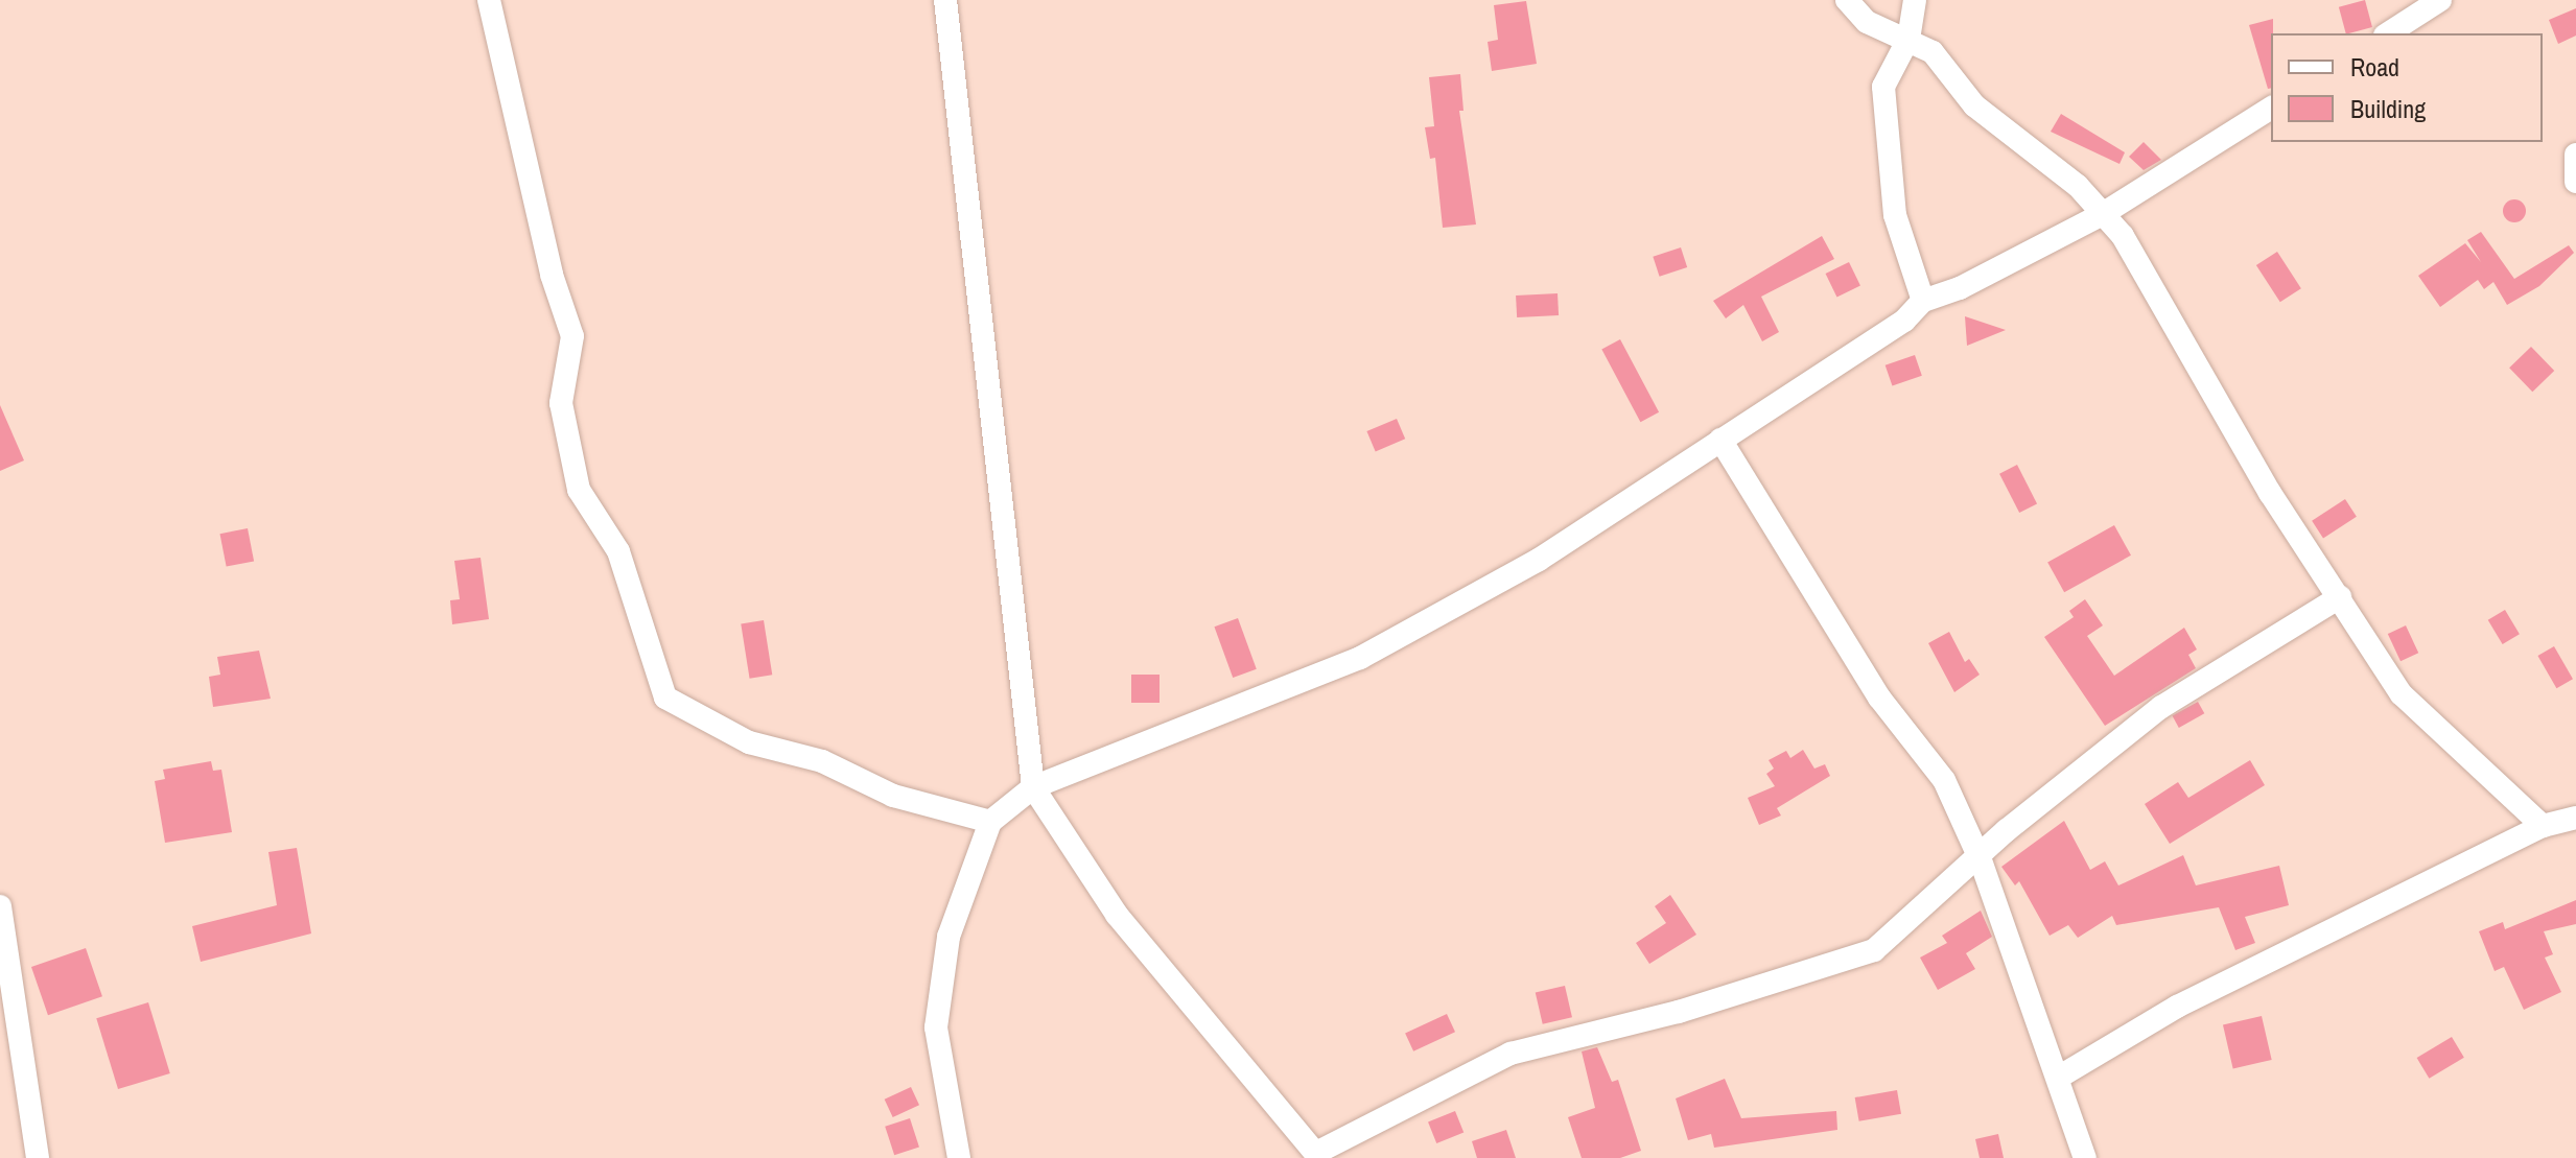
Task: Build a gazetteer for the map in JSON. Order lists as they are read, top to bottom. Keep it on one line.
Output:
{"legend":["Road","Building"]}
